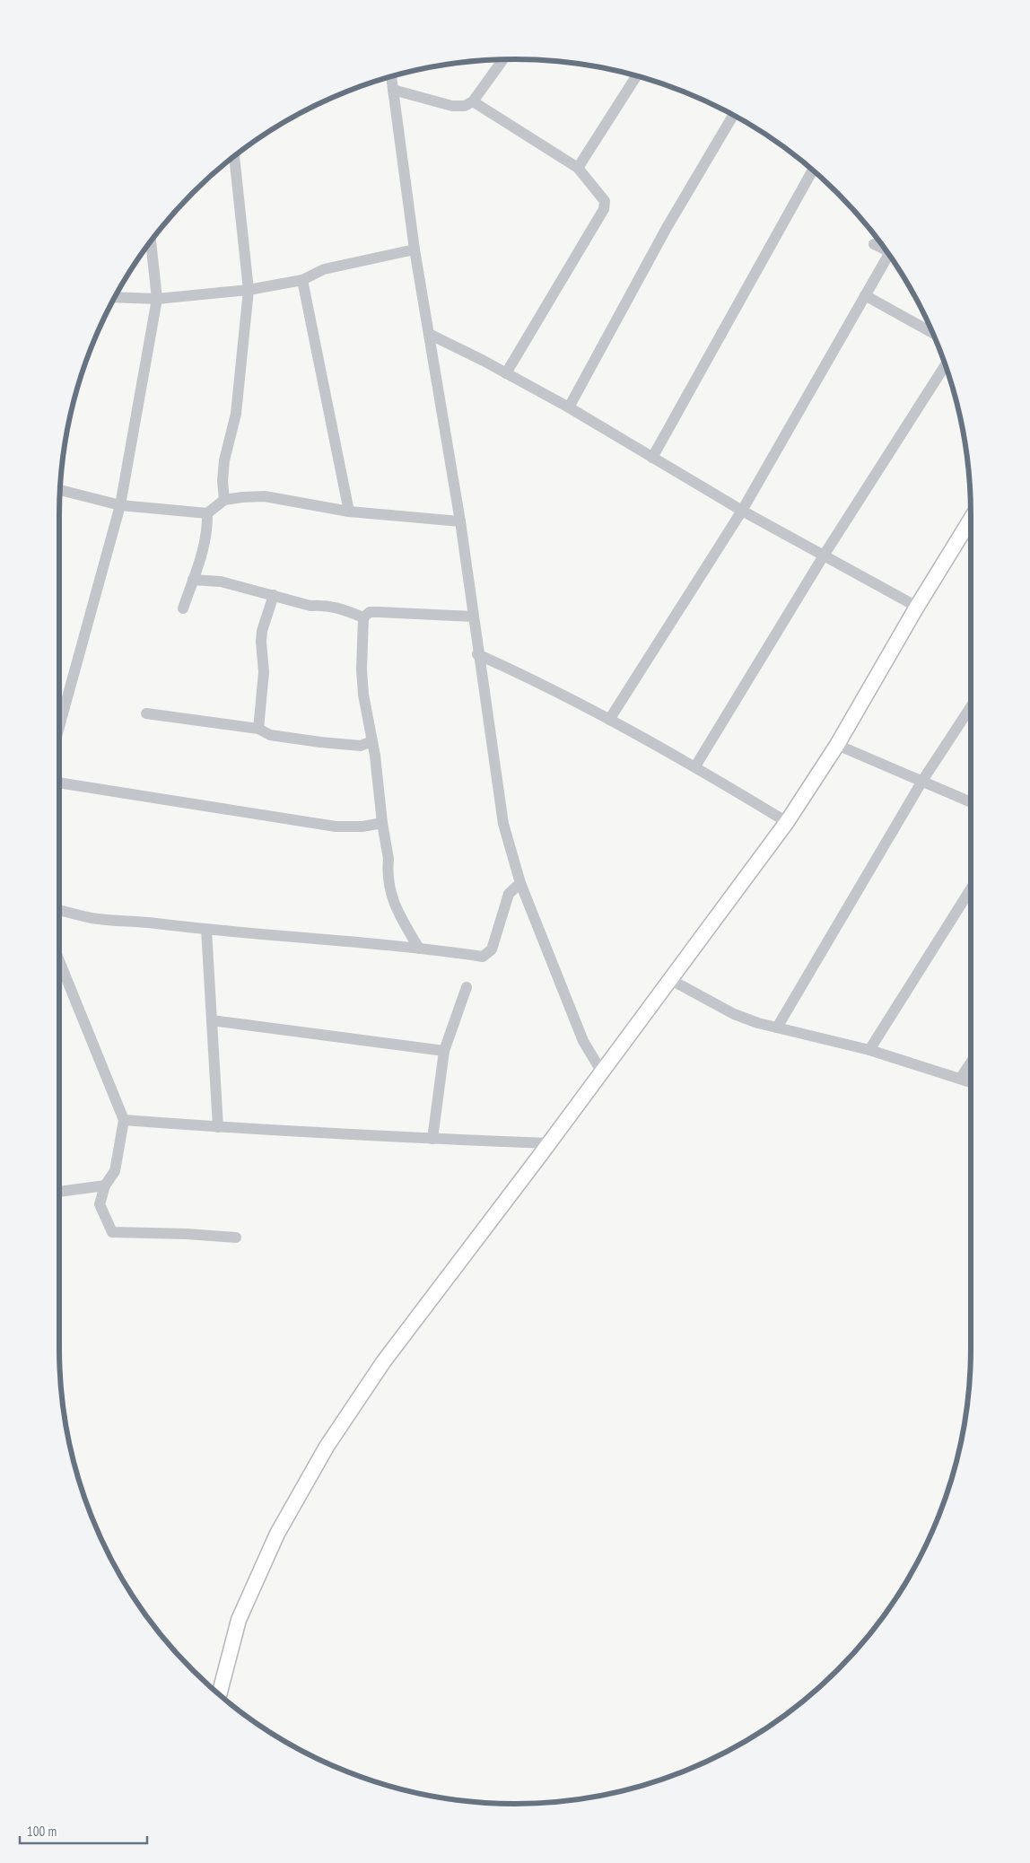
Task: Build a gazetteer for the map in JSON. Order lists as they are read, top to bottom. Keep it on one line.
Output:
{"scale_bar":"100 m"}
